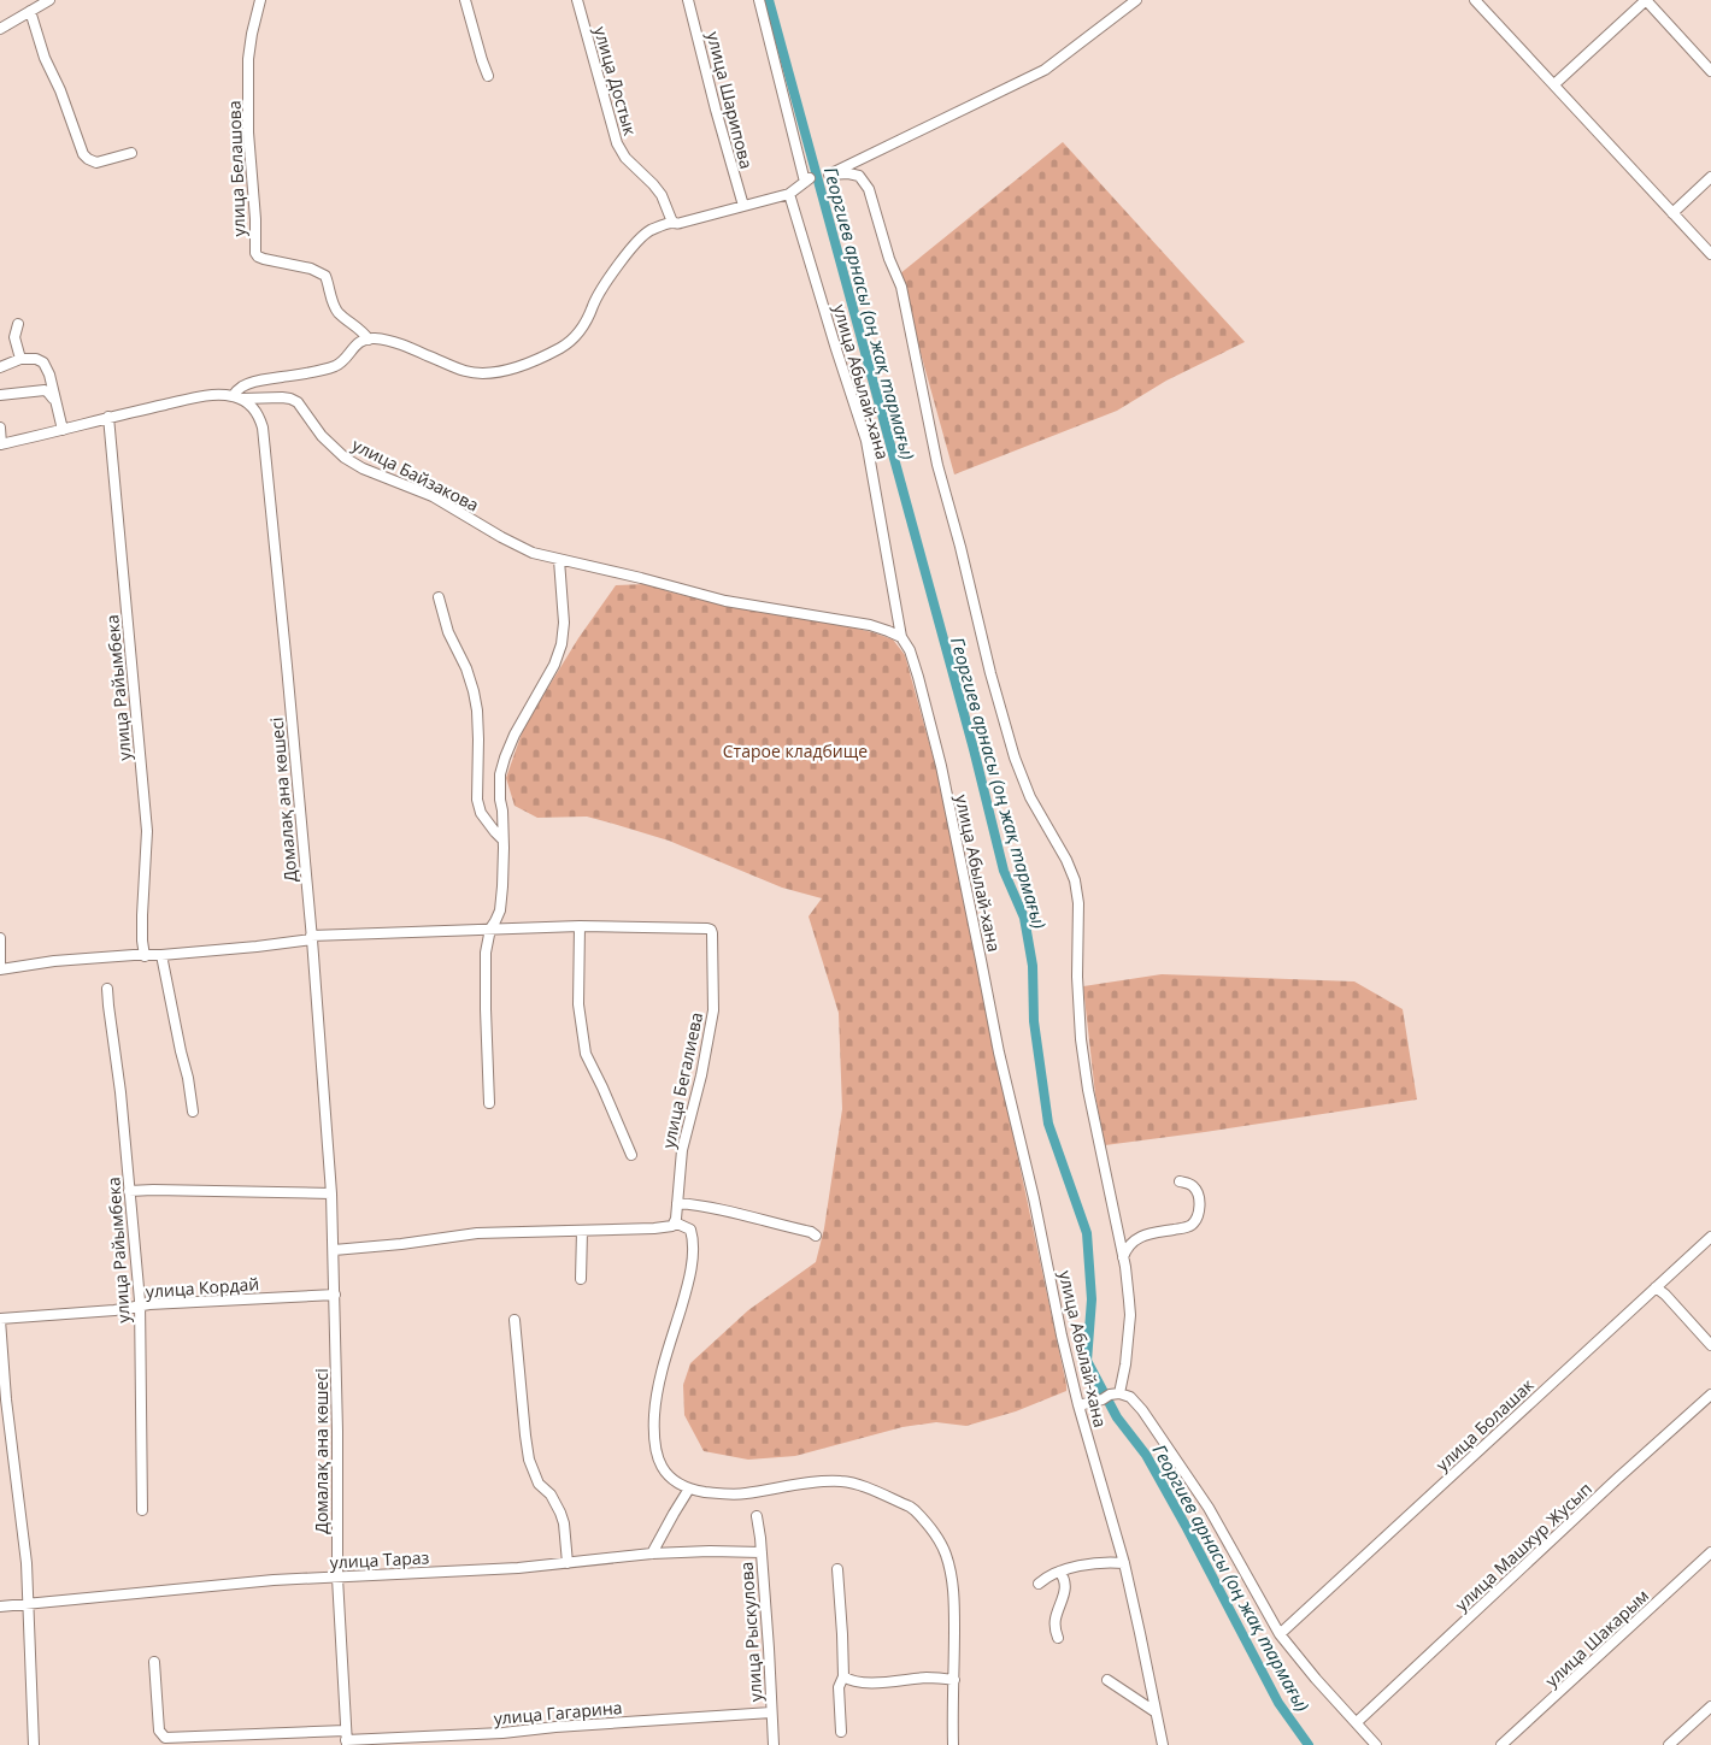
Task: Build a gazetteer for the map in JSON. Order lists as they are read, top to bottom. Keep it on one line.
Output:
{"streets":{"street":["улица Достык","улица Шарипова","улица Белашова","улица Абылай-хана","улица Байзакова","улица Райымбека","Домалақ ана көшесі","улица Бегалиева","улица Кордай","улица Болашак","улица Машхур Жусып","улица Тараз","улица Рыскулова","улица Шакарым","улица Гагарина"]},"crossings":[["улица Абылай-хана","улица Байзакова"],["улица Байзакова","улица Райымбека"],["улица Байзакова","Домалақ ана көшесі"],["улица Райымбека","улица Бегалиева"],["улица Райымбека","улица Кордай"],["Домалақ ана көшесі","улица Бегалиева"],["Домалақ ана көшесі","улица Кордай"],["Домалақ ана көшесі","улица Тараз"],["Домалақ ана көшесі","улица Гагарина"],["улица Тараз","улица Рыскулова"],["улица Рыскулова","улица Гагарина"]],"water":["Георгиев арнасы (оң жақ тармағы)"],"parks":["Старое кладбище"]}
